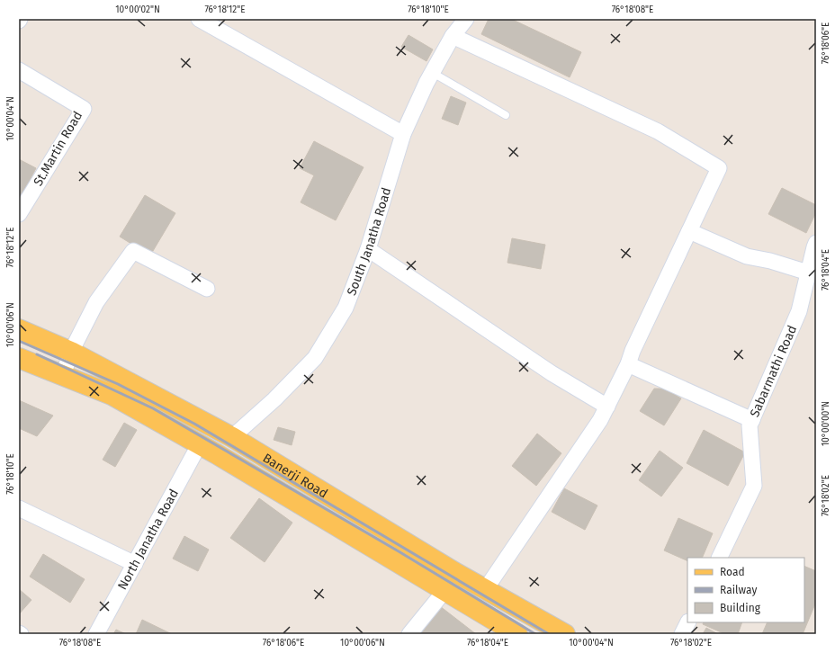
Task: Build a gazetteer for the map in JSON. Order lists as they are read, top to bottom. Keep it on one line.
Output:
{"streets":{"main road":["Banerji Road"],"street":["St.Martin Road","South Janatha Road","Sabarmathi Road","North Janatha Road"]},"crossings":[["South Janatha Road","Banerji Road"],["Banerji Road","North Janatha Road"]],"legend":["Road","Railway","Building"],"coordinates":["10°00'02\"N","76°18'12\"E","76°18'10\"E","76°18'08\"E","76°18'06\"E","10°00'04\"N","76°18'04\"E","10°00'06\"N","10°00'00\"N","76°18'02\"E"]}
